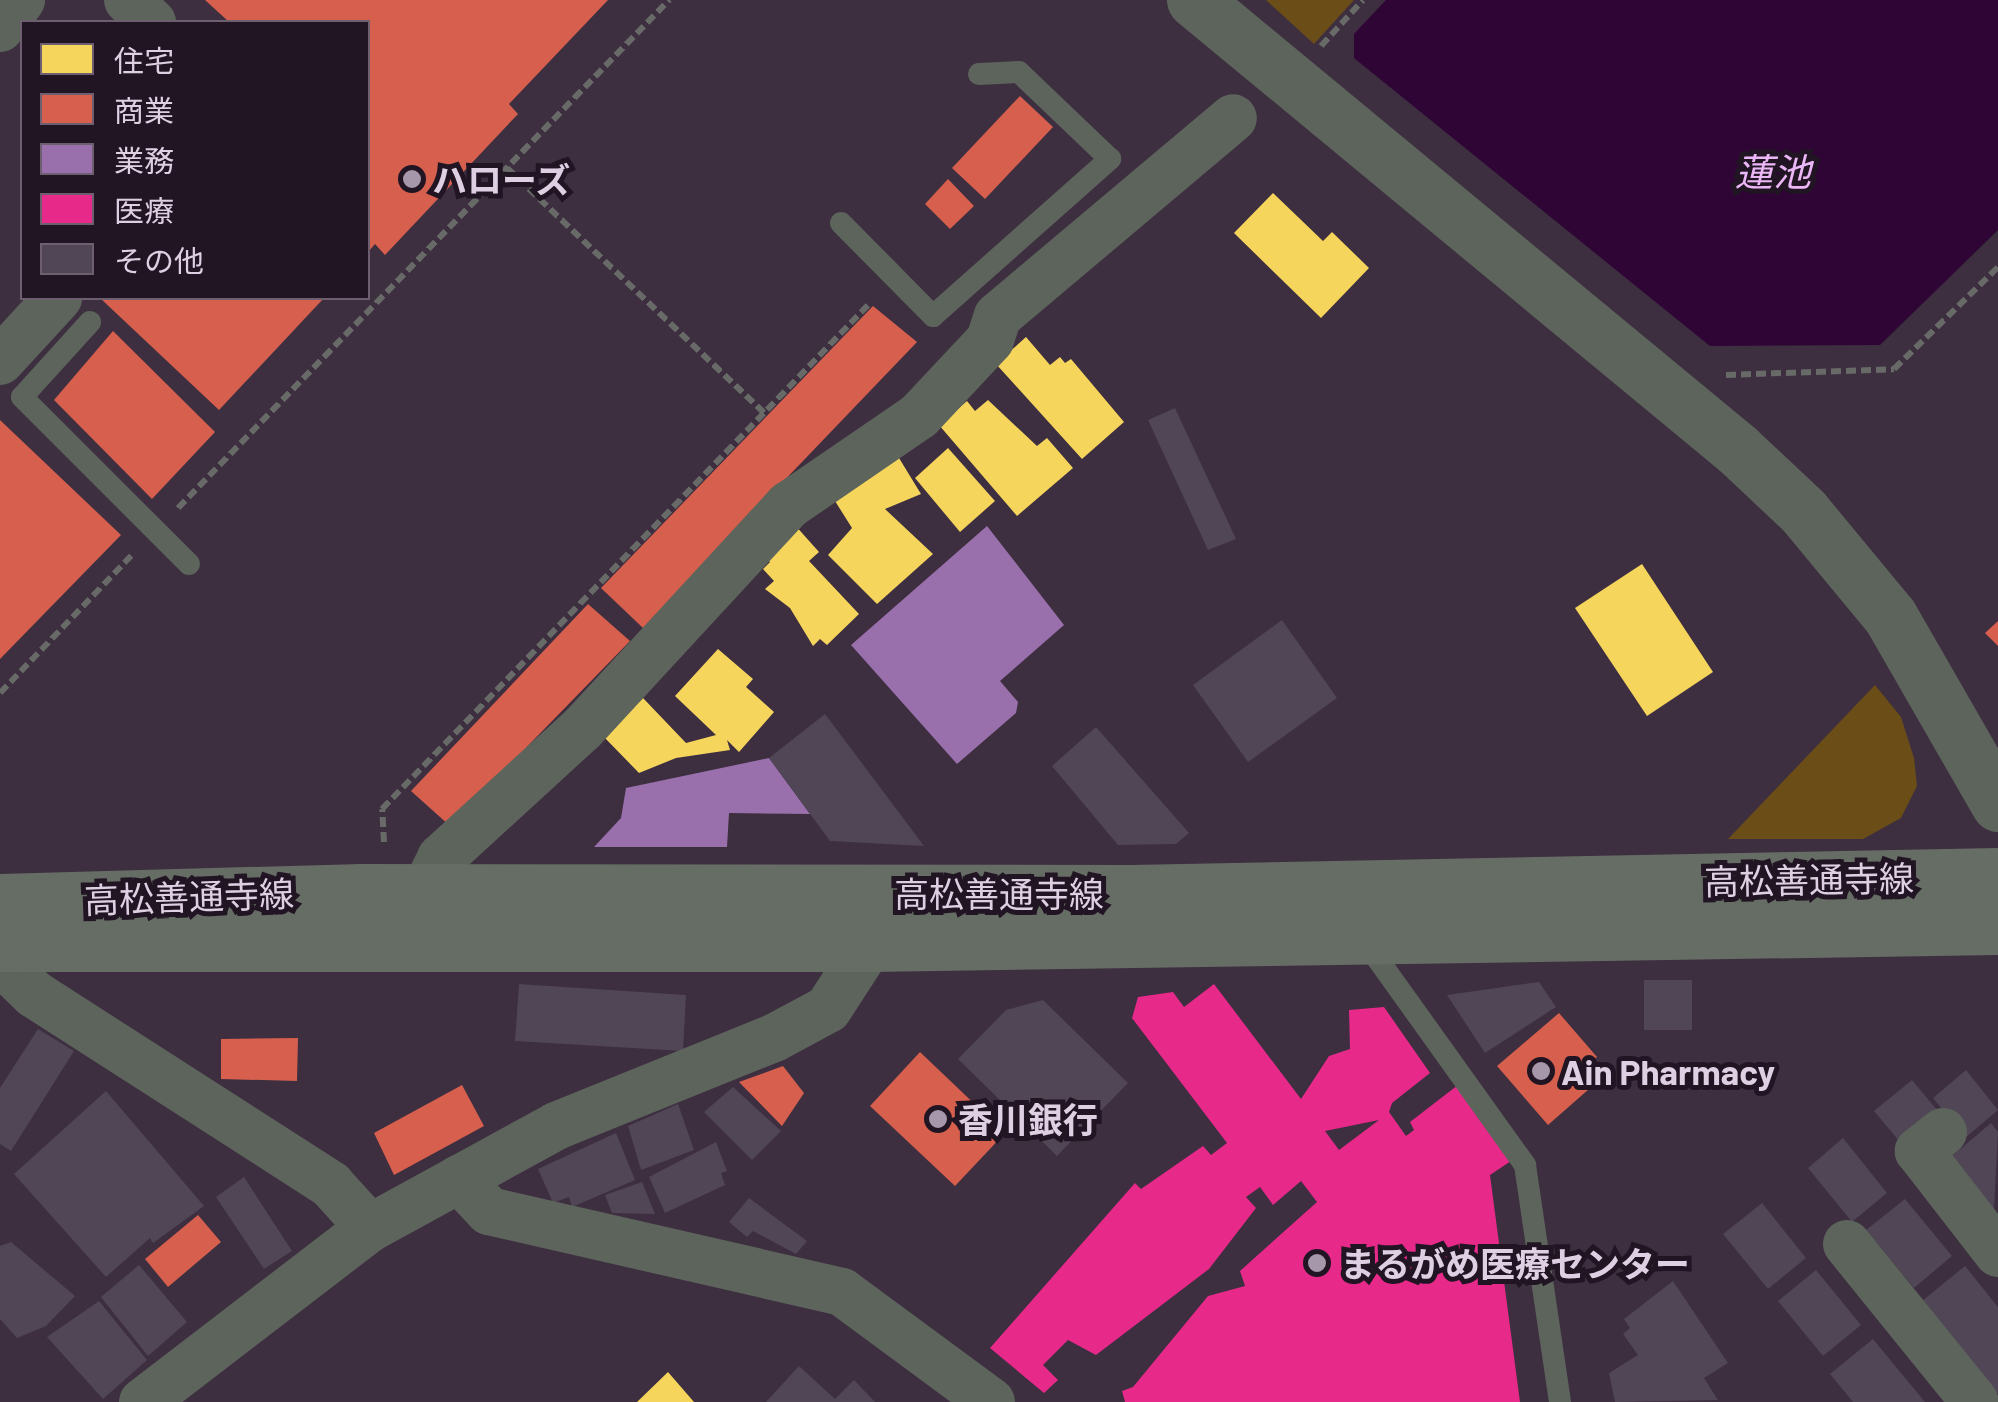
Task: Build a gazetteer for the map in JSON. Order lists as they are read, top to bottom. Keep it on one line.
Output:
{"streets":{"main road":["高松善通寺線"]},"water":["蓮池"],"places":["ハローズ","Ain Pharmacy","香川銀行","まるがめ医療センター"],"legend":["住宅","商業","業務","医療","その他"]}
